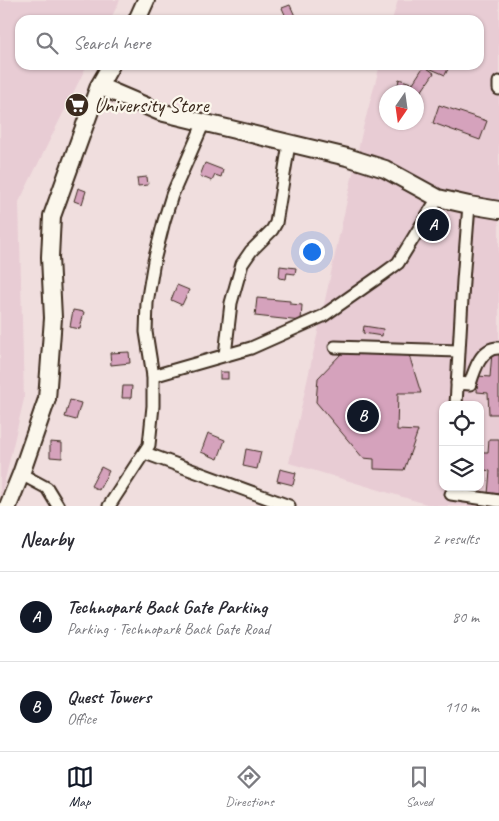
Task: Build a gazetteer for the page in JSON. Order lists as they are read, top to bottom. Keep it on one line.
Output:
{"places":{"supermarket":["University Store"]},"north":"bottom","page":{"search":"Search here","pins":["A","B"],"heading":["Nearby","2 results"],"list":[{"mark":"A","name":"Technopark Back Gate Parking","note":"Parking · Technopark Back Gate Road","value":"80 m"},{"mark":"B","name":"Quest Towers","note":"Office","value":"110 m"}],"nav":["Map","Directions","Saved"]}}
